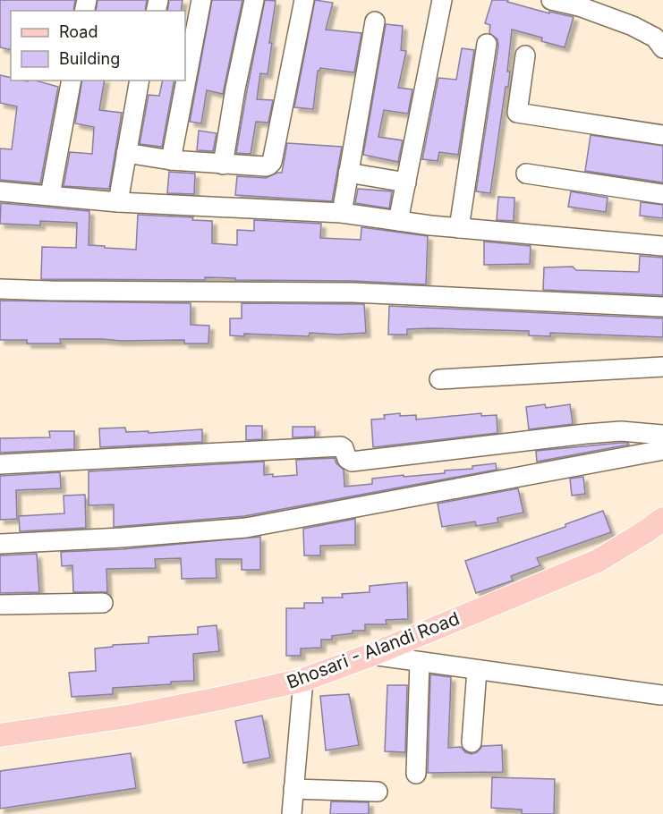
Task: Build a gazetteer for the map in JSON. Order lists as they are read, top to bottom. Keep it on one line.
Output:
{"streets":{"main road":["Bhosari - Alandi Road"]},"legend":["Road","Building"]}
